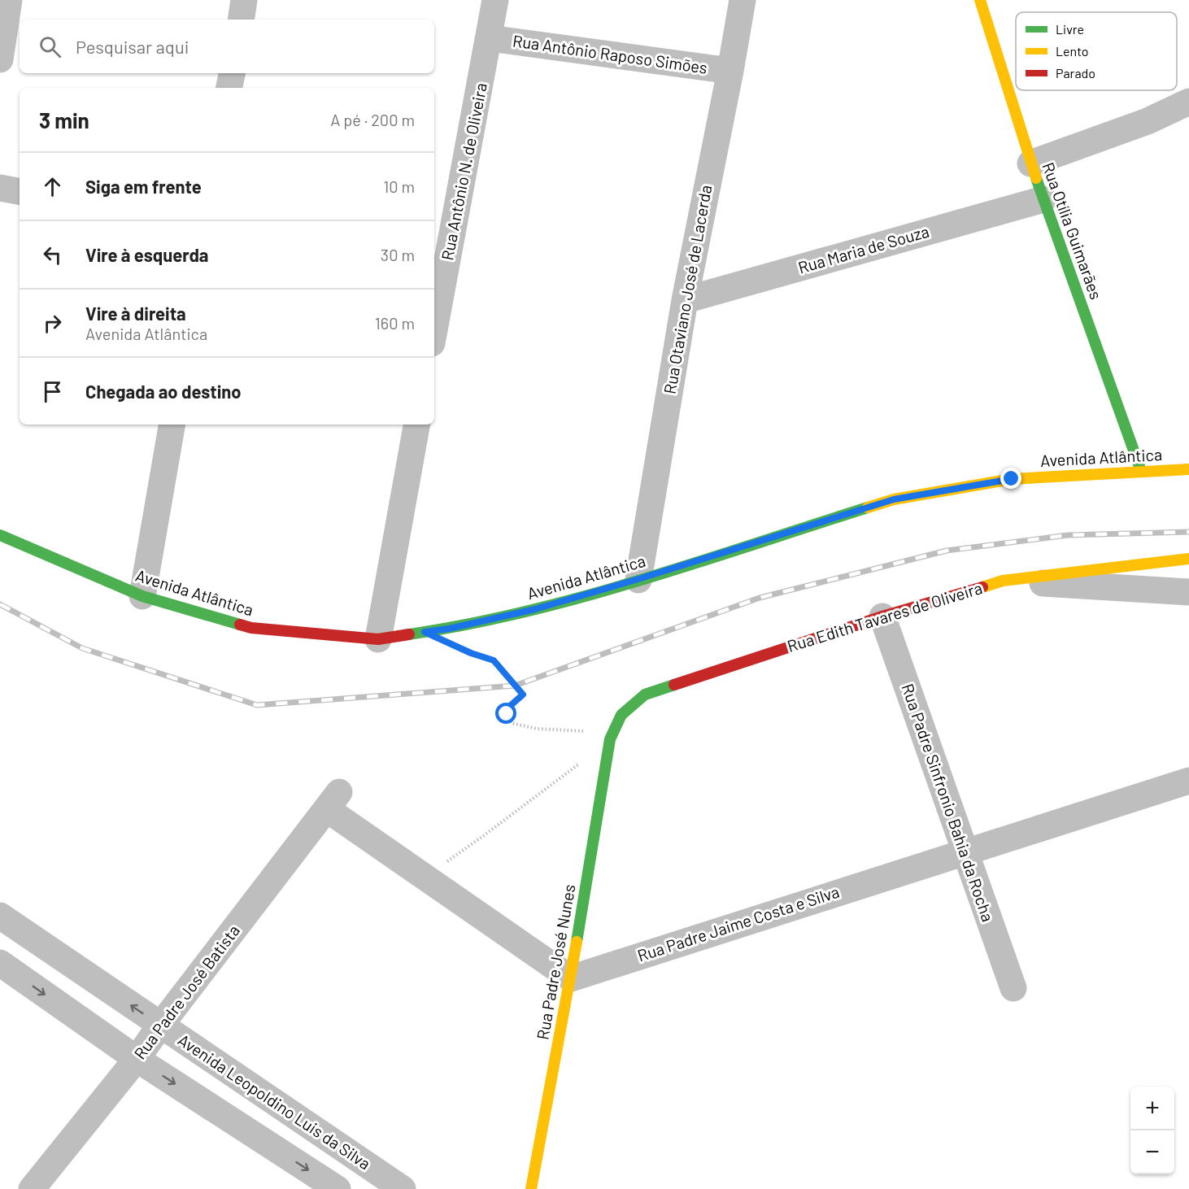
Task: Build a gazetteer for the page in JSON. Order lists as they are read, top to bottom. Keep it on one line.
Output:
{"streets":{"street":["Rua Antônio Raposo Simões","Rua Antônio N. de Oliveira","Rua Otília Guimarães","Rua Maria de Souza","Rua Otaviano José de Lacerda","Avenida Atlântica","Rua Edith Tavares de Oliveira","Rua Padre Sinfronio Bahia da Rocha","Rua Padre Jaime Costa e Silva","Rua Padre José Nunes","Rua Padre José Batista","Avenida Leopoldino Luis da Silva"]},"crossings":[["Rua Antônio Raposo Simões","Rua Antônio N. de Oliveira"],["Rua Antônio Raposo Simões","Rua Otaviano José de Lacerda"],["Rua Otília Guimarães","Rua Maria de Souza"],["Rua Otília Guimarães","Avenida Atlântica"],["Rua Maria de Souza","Rua Otaviano José de Lacerda"],["Rua Otaviano José de Lacerda","Avenida Atlântica"],["Rua Edith Tavares de Oliveira","Rua Padre Sinfronio Bahia da Rocha"],["Rua Edith Tavares de Oliveira","Rua Padre José Nunes"],["Rua Padre Sinfronio Bahia da Rocha","Rua Padre Jaime Costa e Silva"],["Rua Padre Jaime Costa e Silva","Rua Padre José Nunes"],["Rua Padre José Batista","Avenida Leopoldino Luis da Silva"]],"legend":["Livre","Lento","Parado"],"page":{"search":"Pesquisar aqui","heading":["3 min","A pé · 200 m"],"list":[["Siga em frente","10 m"],["Vire à esquerda","30 m"],["Vire à direita","Avenida Atlântica","160 m"],"Chegada ao destino"],"map_buttons":["+","−"]}}
